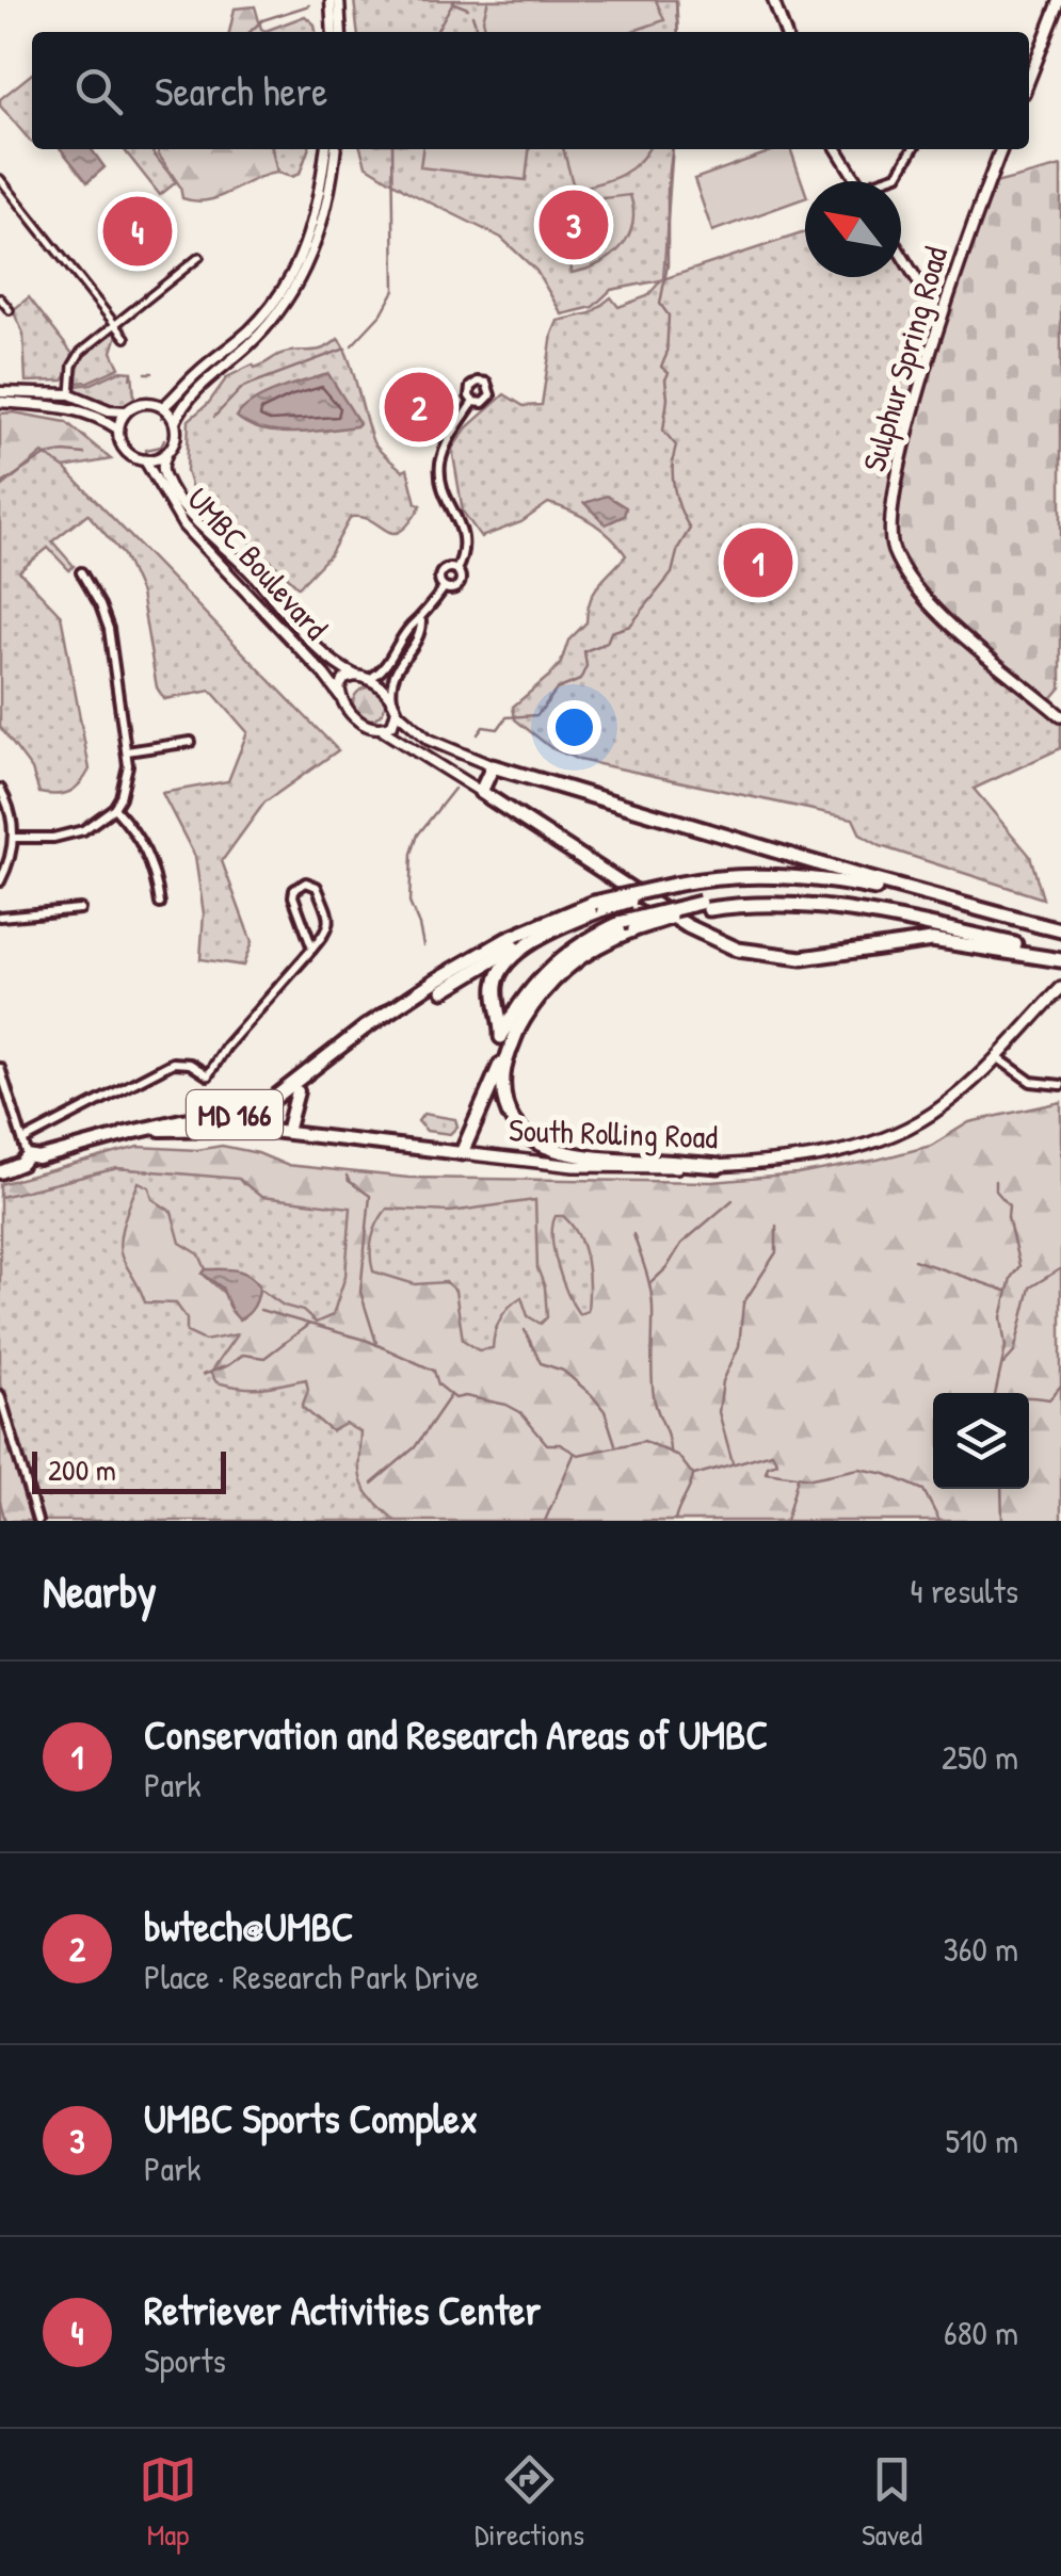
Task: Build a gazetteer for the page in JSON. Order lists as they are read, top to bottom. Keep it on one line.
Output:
{"streets":{"highway":["MD 166"],"main road":["Sulphur Spring Road","South Rolling Road"],"street":["UMBC Boulevard"]},"crossings":[["MD 166","South Rolling Road"]],"scale_bar":"200 m","north":"top left","page":{"search":"Search here","pins":["3","4","2","1"],"scale":"200 m","heading":["Nearby","4 results"],"list":[{"mark":"1","name":"Conservation and Research Areas of UMBC","note":"Park","value":"250 m"},{"mark":"2","name":"bwtech@UMBC","note":"Place · Research Park Drive","value":"360 m"},{"mark":"3","name":"UMBC Sports Complex","note":"Park","value":"510 m"},{"mark":"4","name":"Retriever Activities Center","note":"Sports","value":"680 m"}],"nav":["Map","Directions","Saved"]}}
